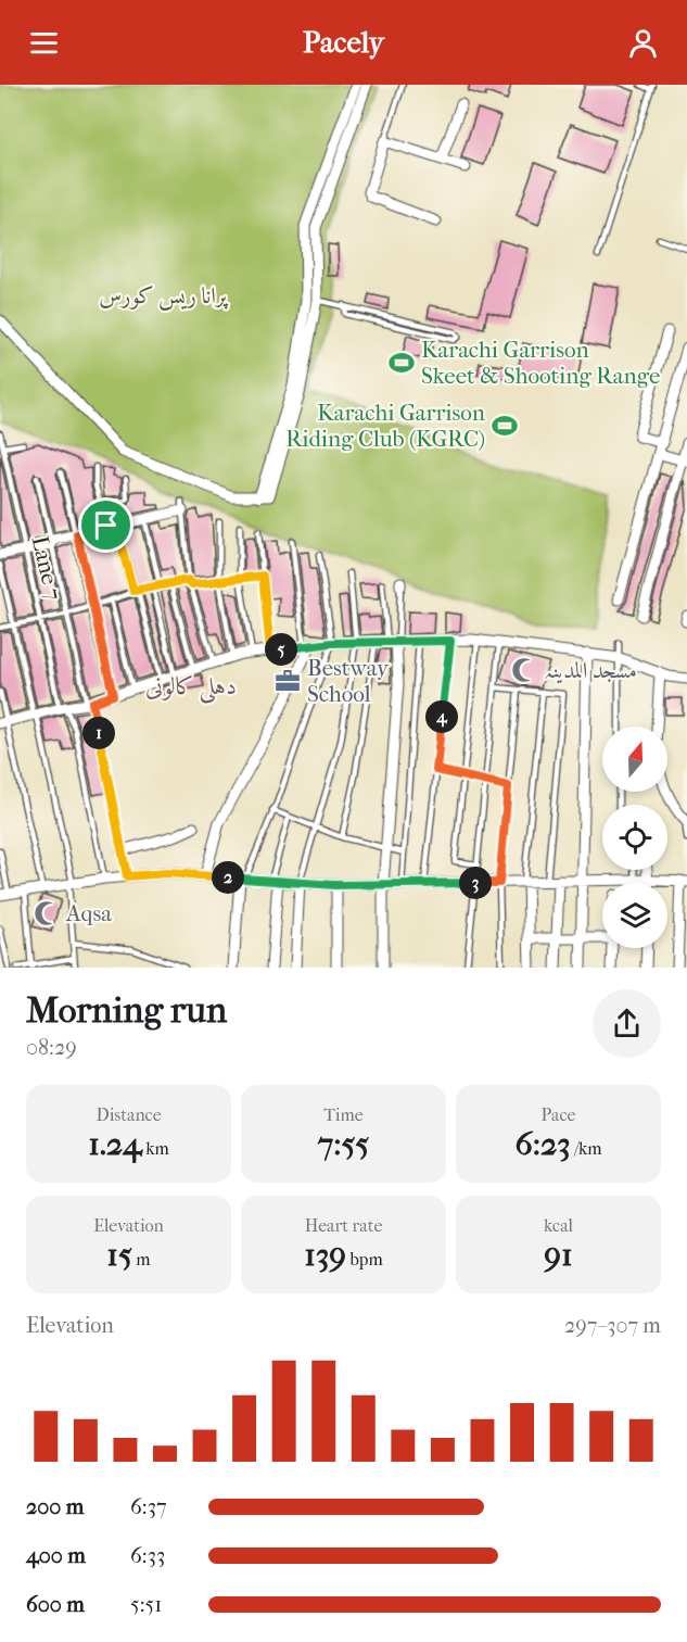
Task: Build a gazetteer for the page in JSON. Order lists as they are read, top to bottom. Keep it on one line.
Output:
{"streets":{"lane":["Lane 7"]},"districts":["دہلی کالونی"],"parks":["پرانا ریس کورس"],"places":{"sports":["Karachi Garrison Skeet & Shooting Range","Karachi Garrison Riding Club (KGRC)"],"mosque":["مسجد المدینہ","Aqsa"],"office":["Bestway School"]},"north":"top","page":{"header":"Pacely","pins":["5","4","1","2","3"],"heading":["Morning run","08:29"],"stats":[["Distance","1.24 km"],["Time","7:55"],["Pace","6:23 /km"],["Elevation","15 m"],["Heart rate","139 bpm"],["kcal","91"]],"chart":["Elevation","297–307 m"],"list":[{"name":"200 m","note":"6:37"},{"name":"400 m","note":"6:33"},{"name":"600 m","note":"5:51"}]}}
